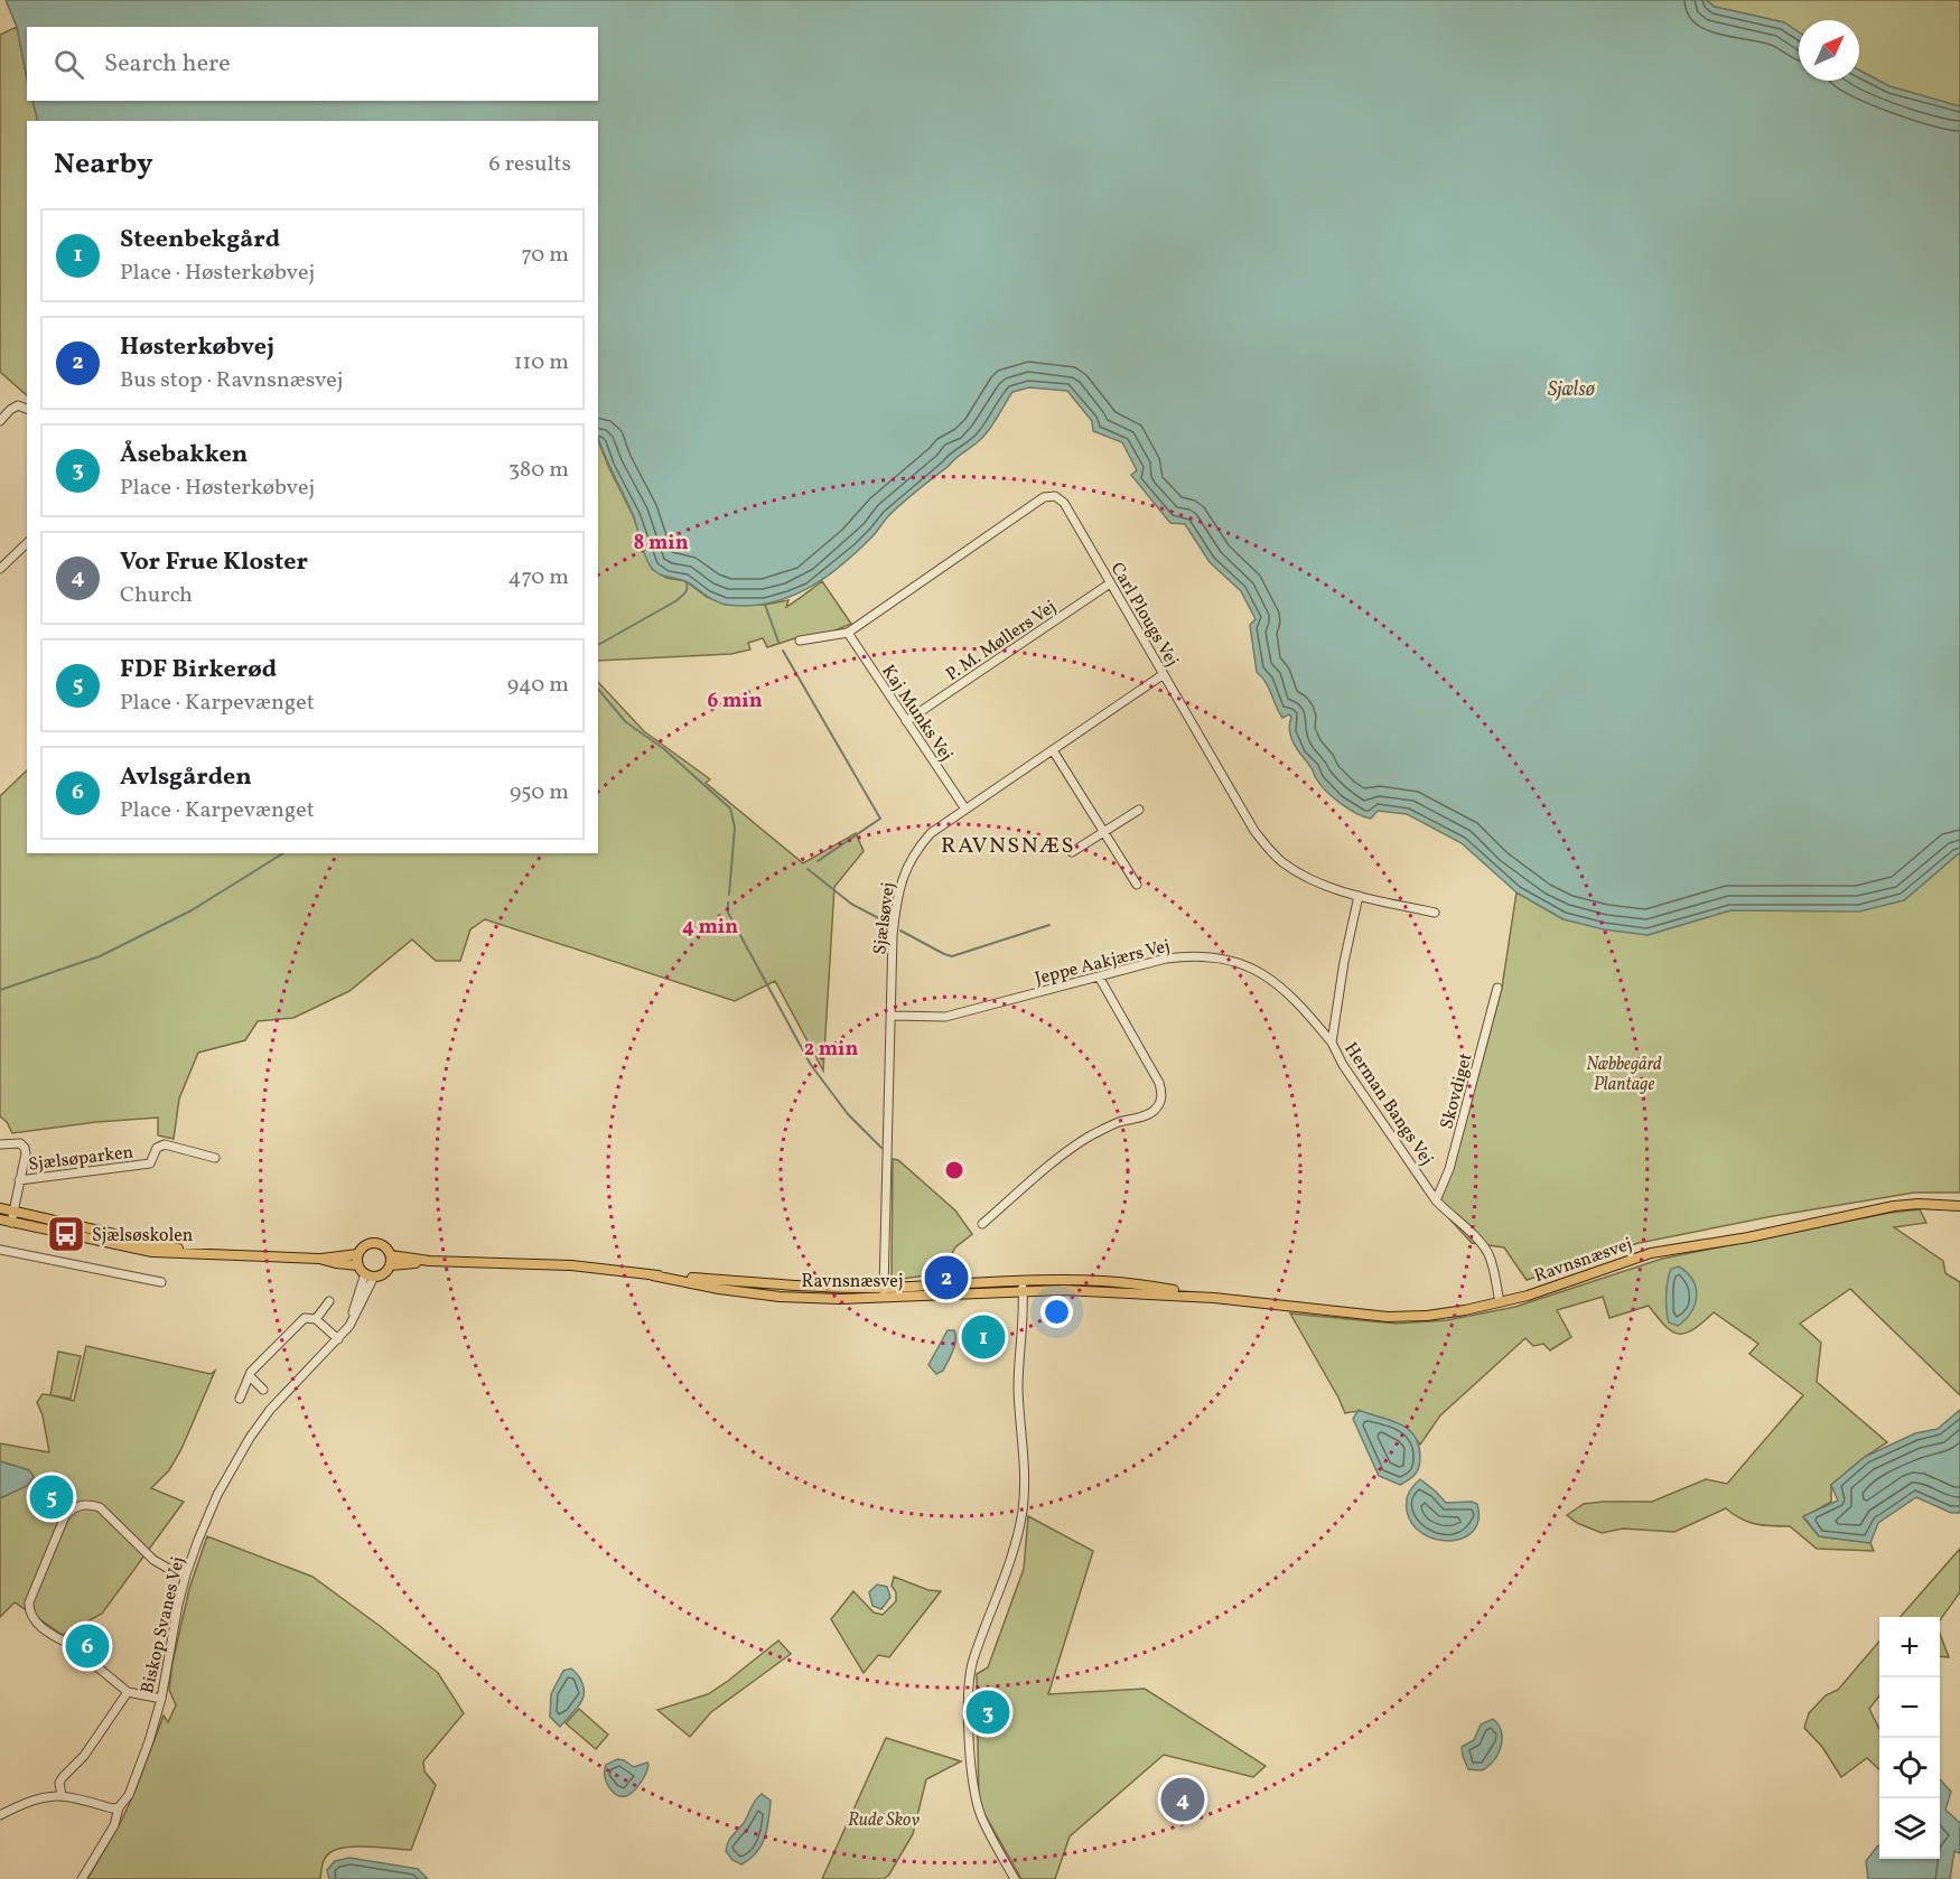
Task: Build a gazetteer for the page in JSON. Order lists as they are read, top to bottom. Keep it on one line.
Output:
{"streets":{"main road":["Ravnsnæsvej"],"street":["Carl Plougs Vej","P. M. Møllers Vej","Kaj Munks Vej","Sjælsøvej","Jeppe Aakjærs Vej","Skovdiget","Herman Bangs Vej","Sjælsøparken","Biskop Svanes Vej"]},"crossings":[["Carl Plougs Vej","P. M. Møllers Vej"],["Carl Plougs Vej","Kaj Munks Vej"],["Carl Plougs Vej","Sjælsøvej"],["Carl Plougs Vej","Herman Bangs Vej"],["P. M. Møllers Vej","Kaj Munks Vej"],["Kaj Munks Vej","Sjælsøvej"],["Sjælsøvej","Jeppe Aakjærs Vej"],["Sjælsøvej","Ravnsnæsvej"],["Jeppe Aakjærs Vej","Herman Bangs Vej"],["Skovdiget","Herman Bangs Vej"],["Herman Bangs Vej","Ravnsnæsvej"],["Ravnsnæsvej","Biskop Svanes Vej"]],"districts":["RAVNSNÆS"],"water":["Sjælsø"],"parks":["Næbbegård Plantage","Rude Skov"],"places":{"bus stop":["Sjælsøskolen"]},"north":"top right","page":{"search":"Search here","heading":["Nearby","6 results"],"list":[{"mark":"1","name":"Steenbekgård","note":"Place · Høsterkøbvej","value":"70 m"},{"mark":"2","name":"Høsterkøbvej","note":"Bus stop · Ravnsnæsvej","value":"110 m"},{"mark":"3","name":"Åsebakken","note":"Place · Høsterkøbvej","value":"380 m"},{"mark":"4","name":"Vor Frue Kloster","note":"Church","value":"470 m"},{"mark":"5","name":"FDF Birkerød","note":"Place · Karpevænget","value":"940 m"},{"mark":"6","name":"Avlsgården","note":"Place · Karpevænget","value":"950 m"}],"pins":["2","1","5","6","3","4"],"map_buttons":["+","−"]},"rings":["8 min","6 min","4 min","2 min"]}
